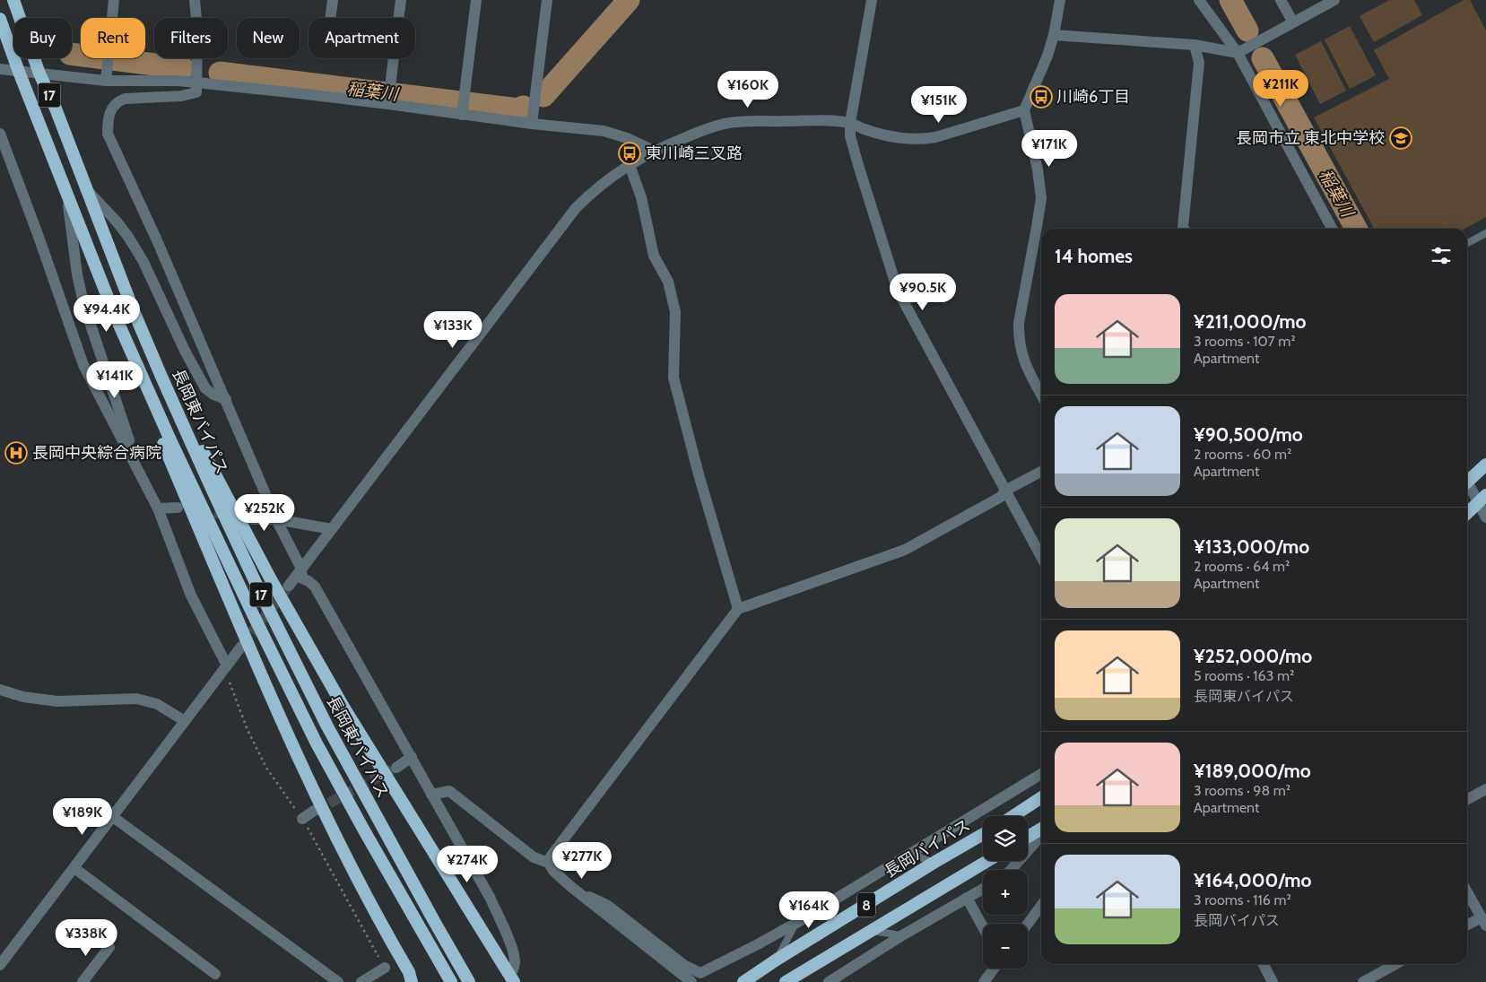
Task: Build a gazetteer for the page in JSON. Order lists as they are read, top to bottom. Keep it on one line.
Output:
{"streets":{"highway":["17","長岡東バイパス","長岡バイパス","8"]},"crossings":[["17","長岡東バイパス"]],"water":["稲葉川"],"places":{"bus stop":["川崎6丁目","東川崎三叉路"],"school or university":["長岡市立 東北中学校"],"hospital":["長岡中央綜合病院"]},"page":{"chip":["Buy","Rent","Filters","New","Apartment"],"price":["¥211K","¥160K","¥151K","¥171K","¥90.5K","¥94.4K","¥133K","¥141K","¥252K","¥189K","¥277K","¥274K","¥164K","¥338K"],"heading":"14 homes","list":[{"name":"¥211,000/mo","note":"3 rooms · 107 m² · Apartment"},{"name":"¥90,500/mo","note":"2 rooms · 60 m² · Apartment"},{"name":"¥133,000/mo","note":"2 rooms · 64 m² · Apartment"},{"name":"¥252,000/mo","note":"5 rooms · 163 m² · 長岡東バイパス"},{"name":"¥189,000/mo","note":"3 rooms · 98 m² · Apartment"},{"name":"¥164,000/mo","note":"3 rooms · 116 m² · 長岡バイパス"}],"map_buttons":["+","−"]}}
